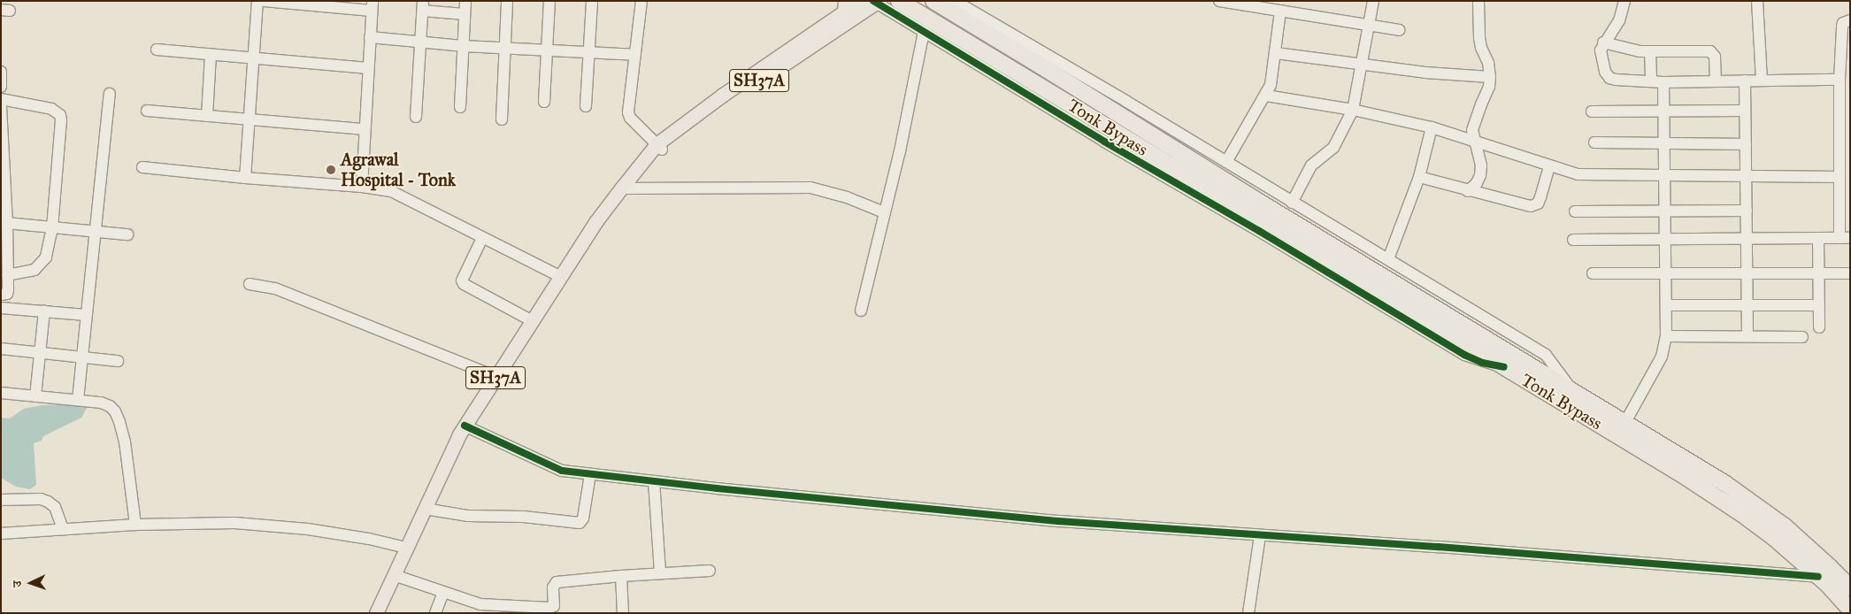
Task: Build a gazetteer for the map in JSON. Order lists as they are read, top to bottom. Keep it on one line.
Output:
{"streets":{"highway":["Tonk Bypass"],"main road":["SH37A"]},"places":["Agrawal Hospital - Tonk"],"north":"left"}
